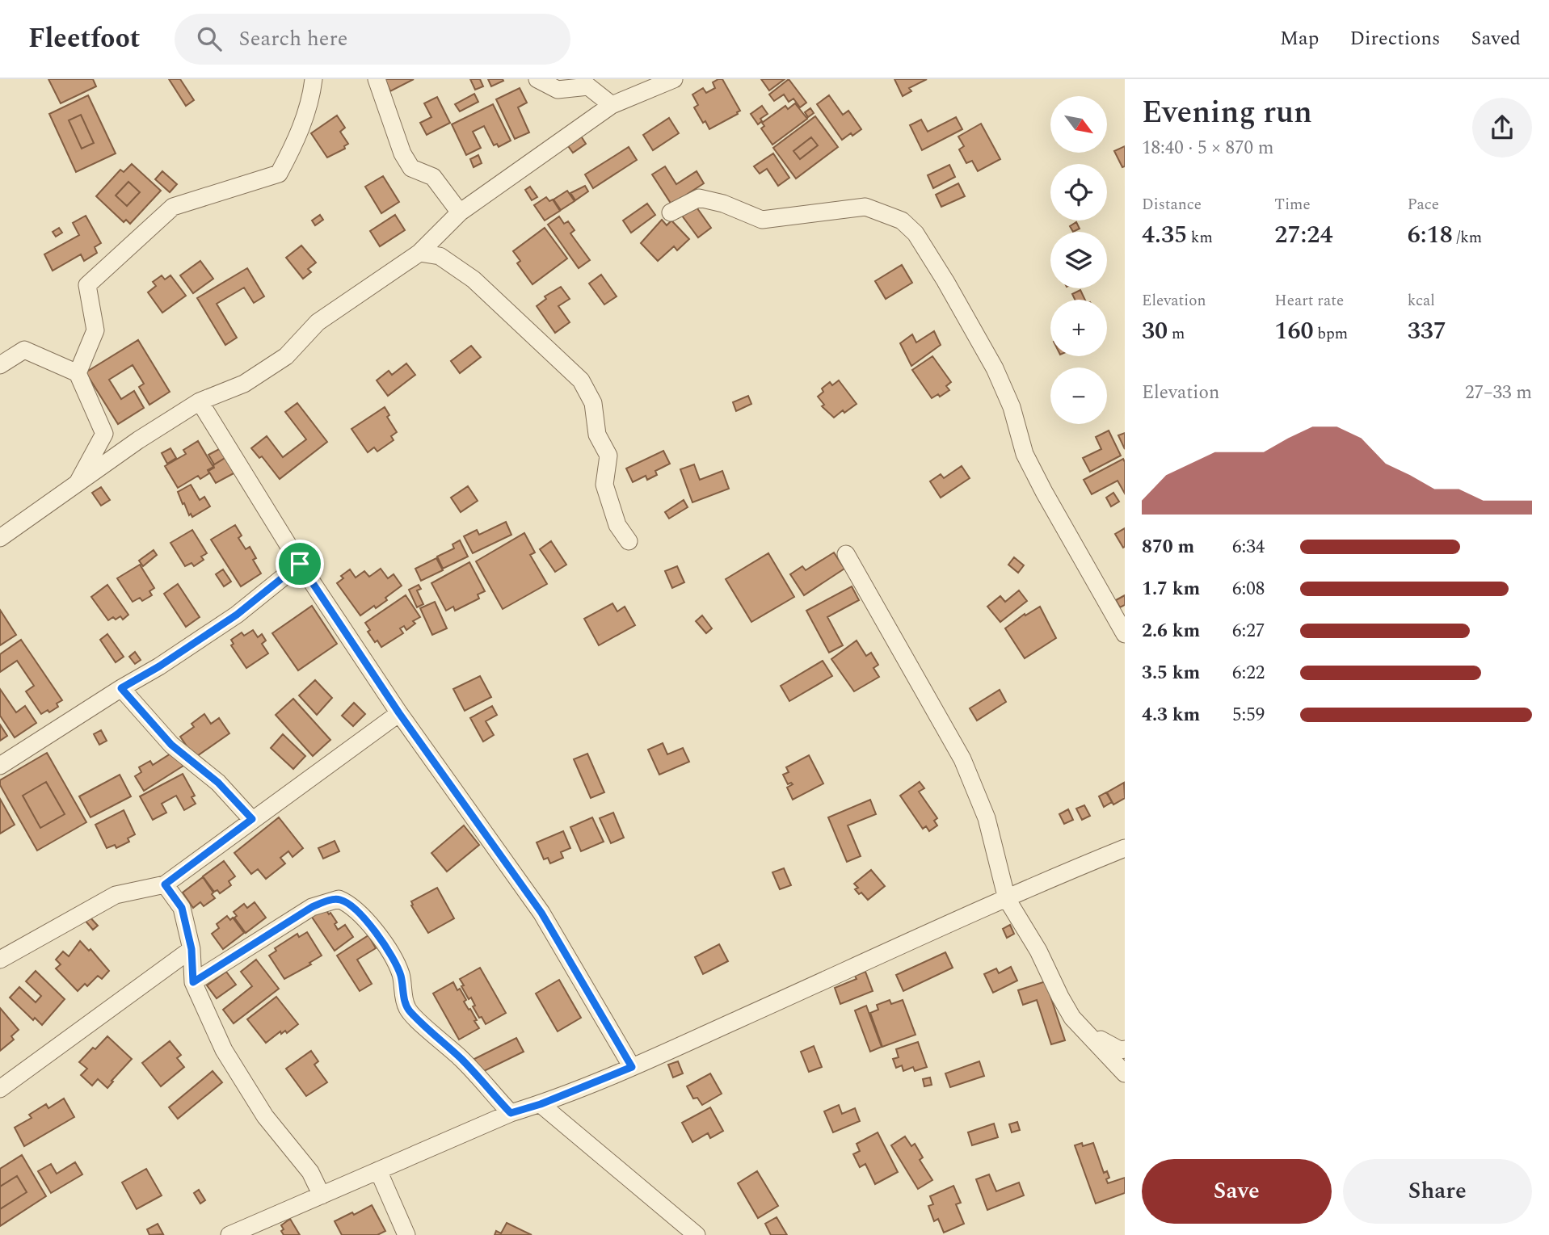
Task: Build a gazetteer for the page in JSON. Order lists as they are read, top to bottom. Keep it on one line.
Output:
{"north":"bottom right","page":{"header":"Fleetfoot","search":"Search here","nav":["Map","Directions","Saved"],"heading":["Evening run","18:40 · 5 × 870 m"],"map_buttons":["+","−"],"stats":[["Distance","4.35 km"],["Time","27:24"],["Pace","6:18 /km"],["Elevation","30 m"],["Heart rate","160 bpm"],["kcal","337"]],"chart":["Elevation","27–33 m"],"list":[{"name":"870 m","note":"6:34"},{"name":"1.7 km","note":"6:08"},{"name":"2.6 km","note":"6:27"},{"name":"3.5 km","note":"6:22"},{"name":"4.3 km","note":"5:59"}],"buttons":["Save","Share"]}}
